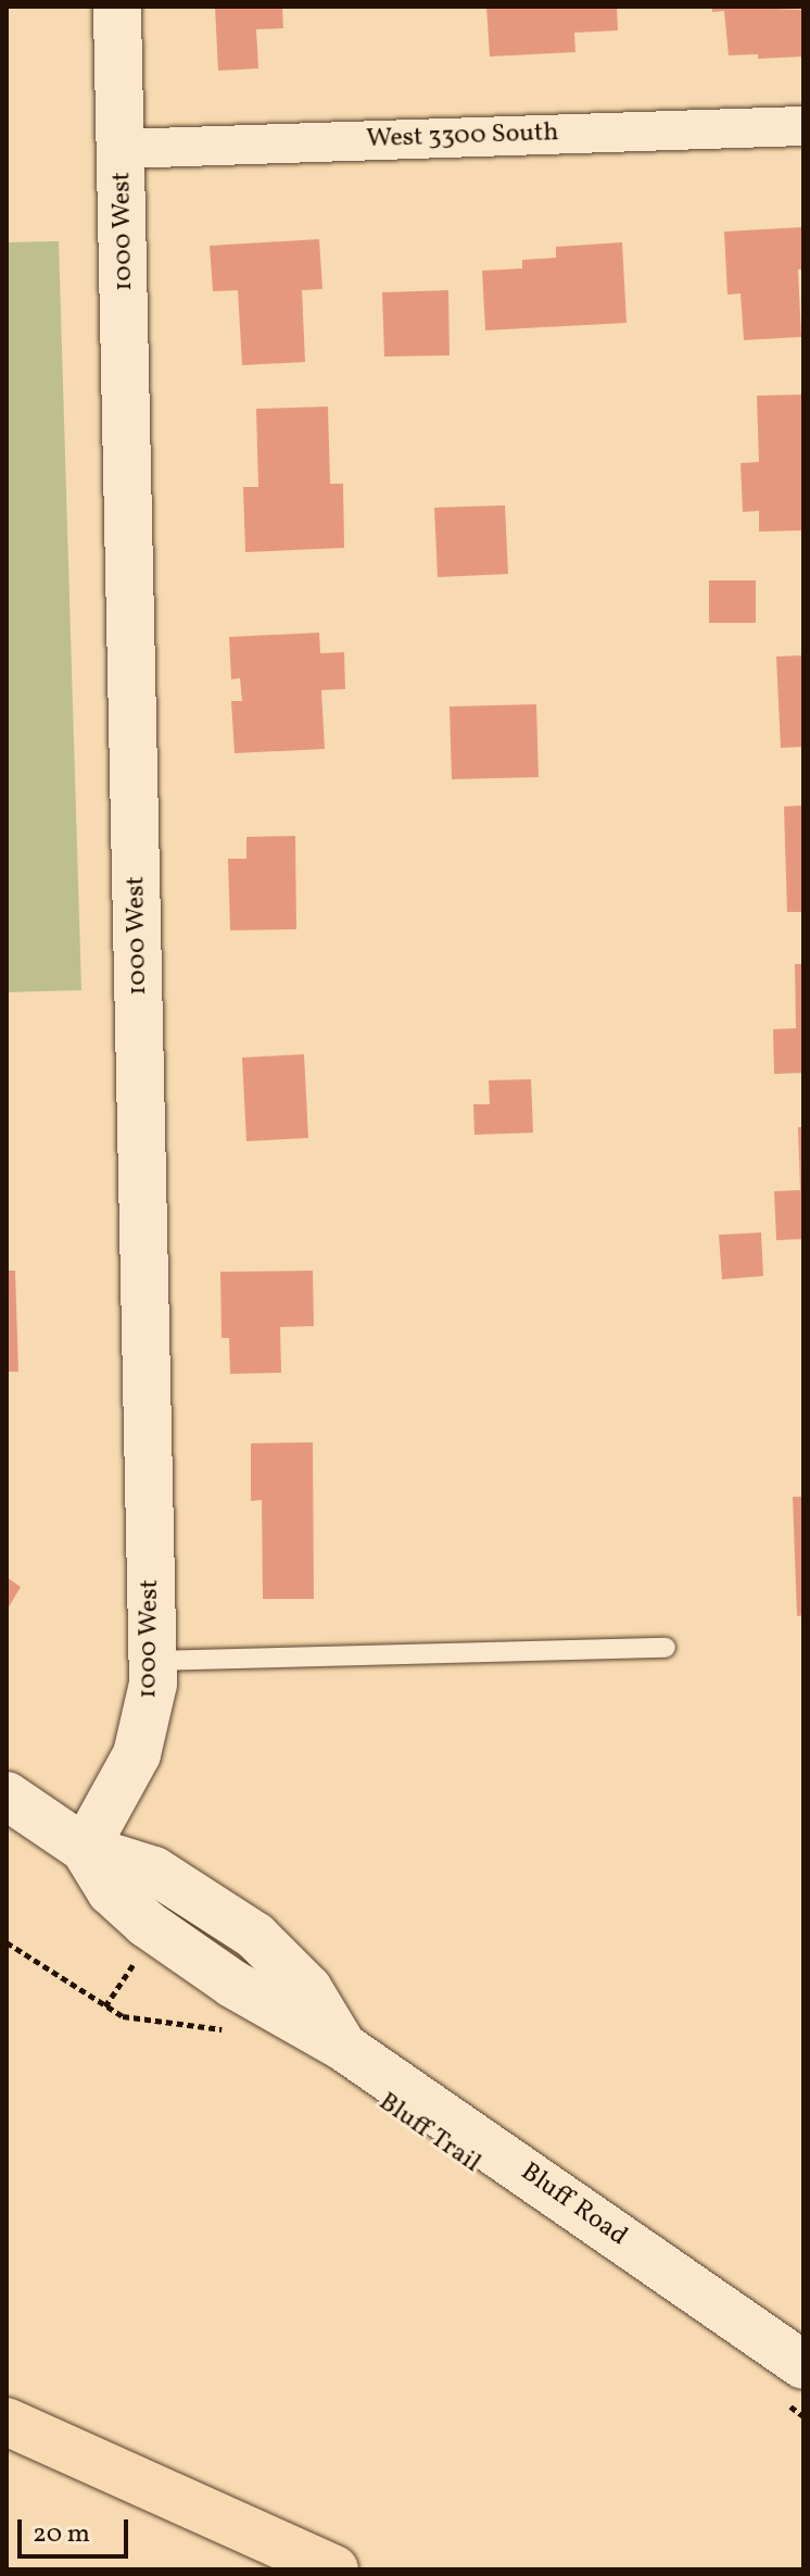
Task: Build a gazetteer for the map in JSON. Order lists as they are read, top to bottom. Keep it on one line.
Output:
{"streets":{"main road":["1000 West","Bluff Road"],"street":["West 3300 South"]},"crossings":[["West 3300 South","1000 West"],["1000 West","Bluff Road"]],"scale_bar":"20 m"}
